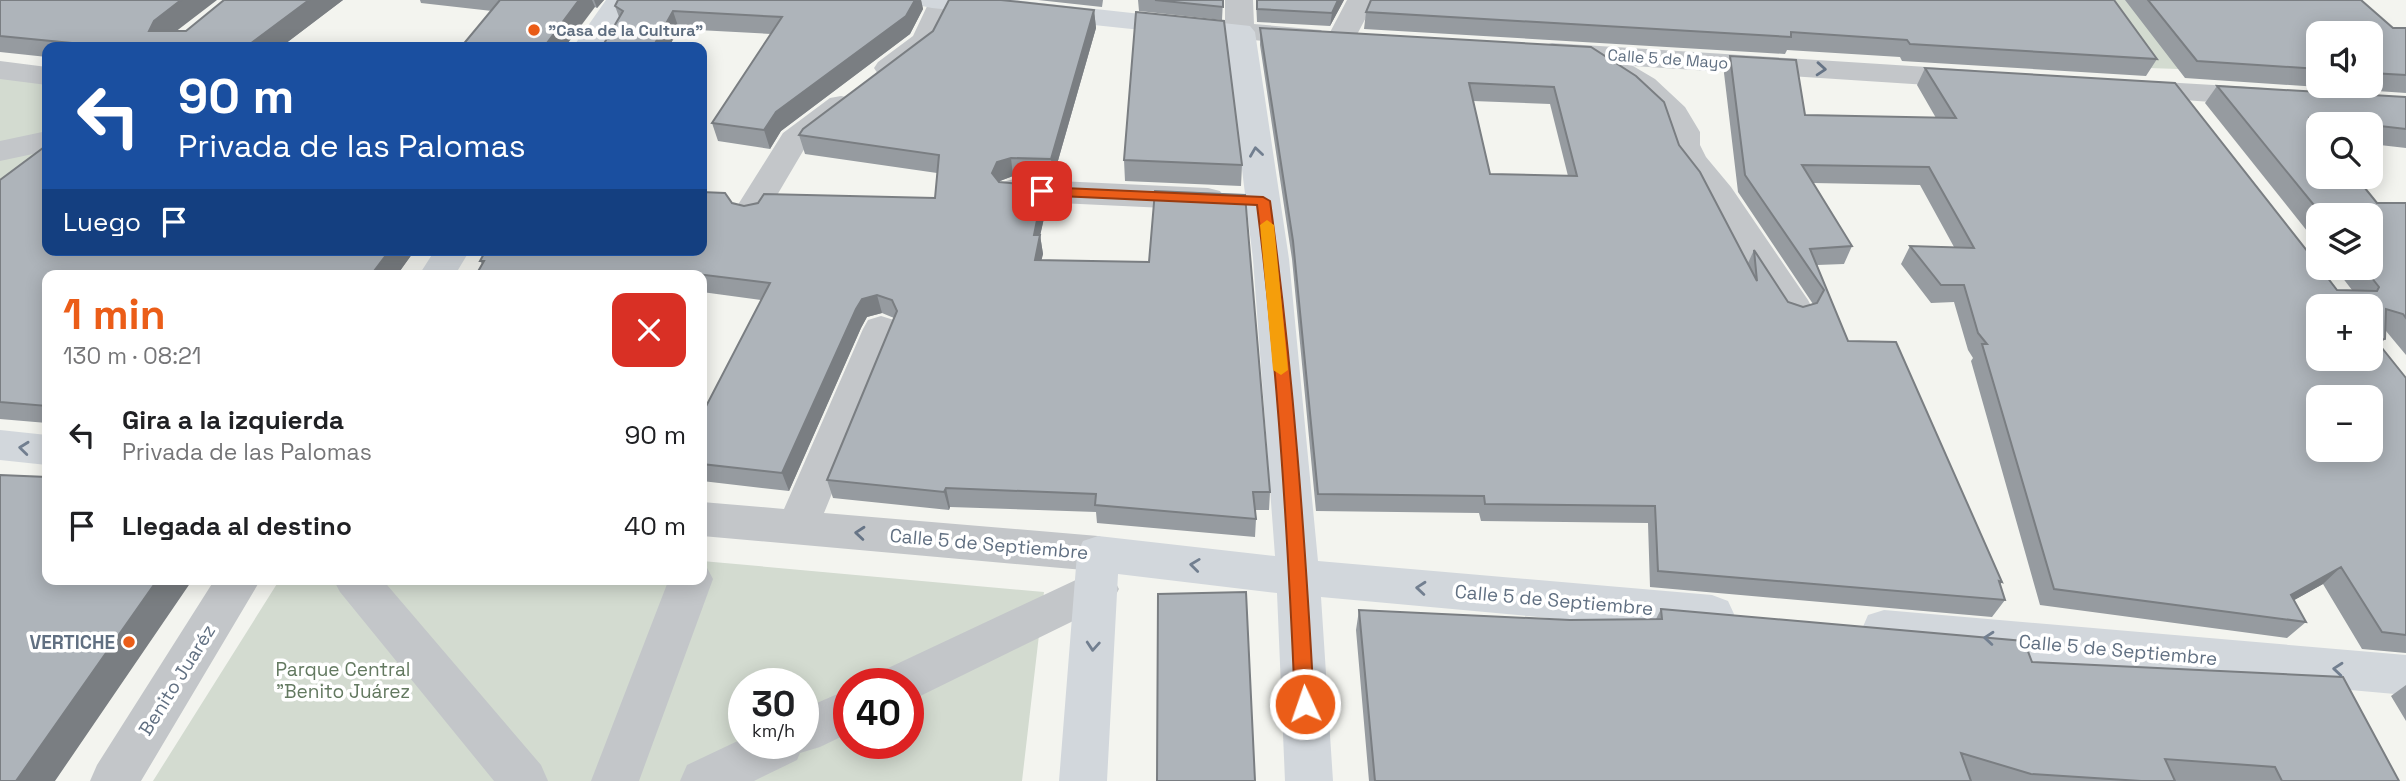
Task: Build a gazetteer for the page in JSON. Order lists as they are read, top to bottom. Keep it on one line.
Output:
{"streets":{"street":["Calle 5 de Mayo","Calle 5 de Septiembre","Benito Juaréz"]},"one_way":["Calle 5 de Mayo","Calle 5 de Septiembre"],"parks":["Parque Central \"Benito Juárez"],"places":["\"Casa de la Cultura\"","VERTICHE"],"page":{"map_buttons":["+","−"],"turn":["90 m","Privada de las Palomas"],"then":"Luego","heading":["1 min","130 m · 08:21"],"list":[{"name":"Gira a la izquierda","note":"Privada de las Palomas","value":"90 m"},{"name":"Llegada al destino","value":"40 m"}],"speed":"30 km/h","limit":"40"}}
